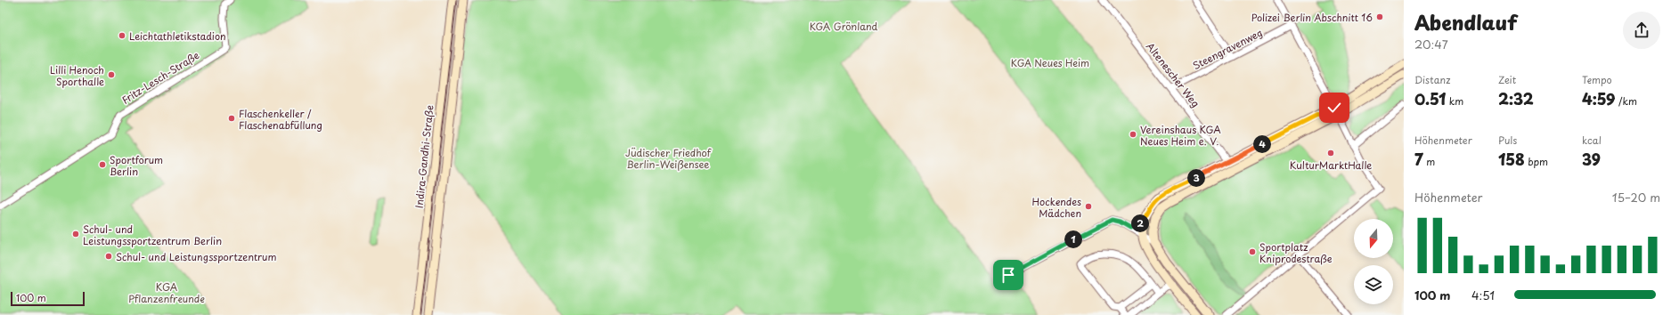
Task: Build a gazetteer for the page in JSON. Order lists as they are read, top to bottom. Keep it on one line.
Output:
{"streets":{"main road":["Indira-Gandhi-Straße"],"street":["Steengravenweg","Altenescher Weg","Fritz-Lesch-Straße"]},"crossings":[["Steengravenweg","Altenescher Weg"]],"parks":["KGA Grönland","KGA Neues Heim","Jüdischer Friedhof Berlin-Weißensee","KGA Pflanzenfreunde"],"places":["Polizei Berlin Abschnitt 16","Leichtathletikstadion","Lilli Henoch Sporthalle","Flaschenkeller / Flaschenabfüllung","Vereinshaus KGA Neues Heim e. V.","KulturMarktHalle","Sportforum Berlin","Hockendes Mädchen","Schul- und Leistungssportzentrum Berlin","Sportplatz Kniprodestraße","Schul- und Leistungssportzentrum"],"scale_bar":"100 m","north":"bottom","page":{"heading":["Abendlauf","20:47"],"stats":[["Distanz","0.51 km"],["Zeit","2:32"],["Tempo","4:59 /km"],["Höhenmeter","7 m"],["Puls","158 bpm"],["kcal","39"]],"pins":["4","3","2","1"],"chart":["Höhenmeter","15–20 m"],"list":[{"name":"100 m","note":"4:51"}],"scale":"100 m"}}
